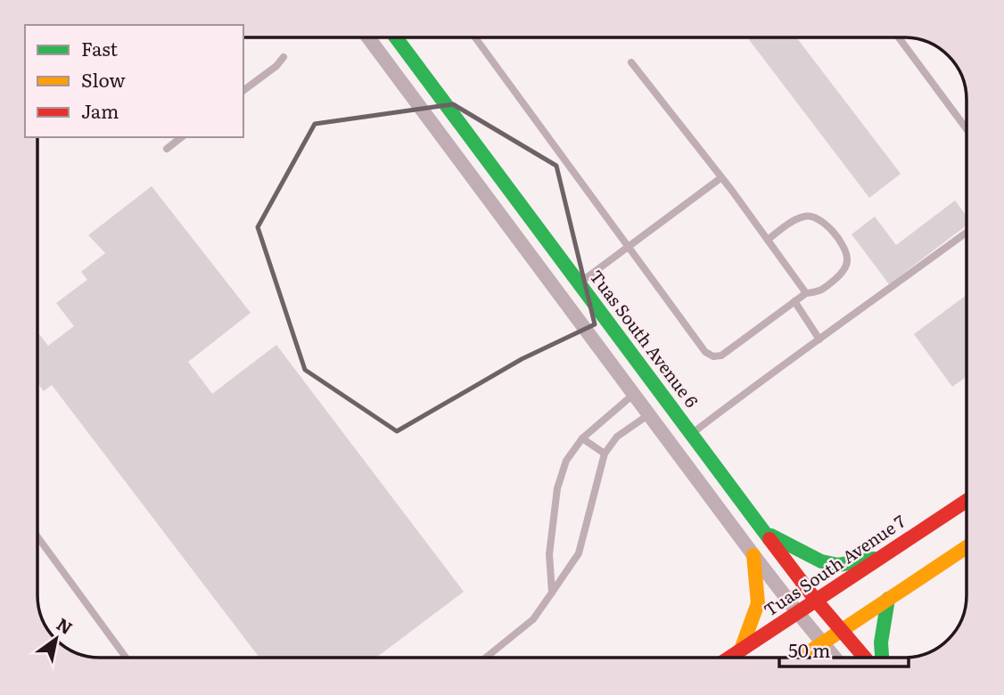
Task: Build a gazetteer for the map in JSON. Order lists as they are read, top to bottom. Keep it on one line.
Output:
{"streets":{"street":["Tuas South Avenue 6","Tuas South Avenue 7"]},"crossings":[["Tuas South Avenue 6","Tuas South Avenue 7"]],"legend":["Fast","Slow","Jam"],"scale_bar":"50 m","north":"top right"}
